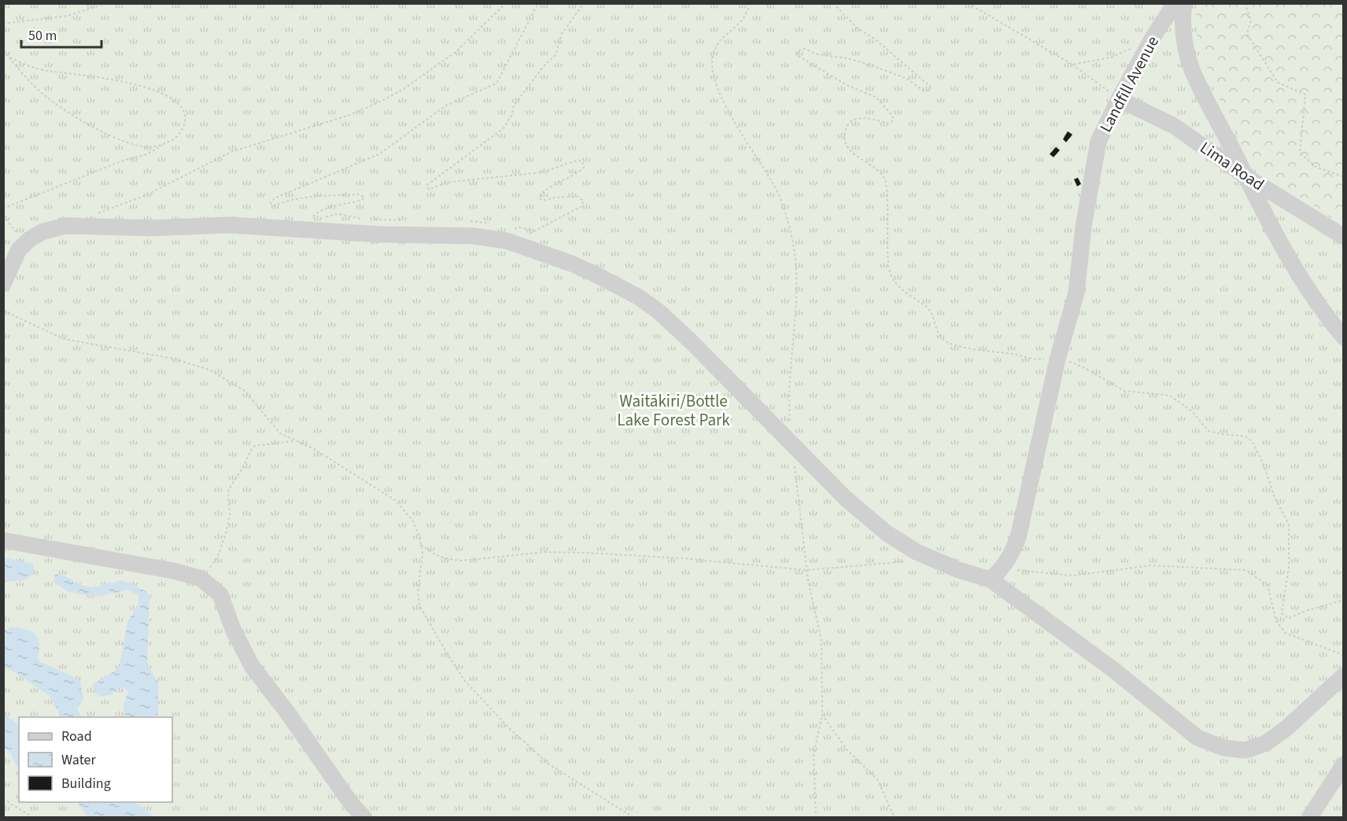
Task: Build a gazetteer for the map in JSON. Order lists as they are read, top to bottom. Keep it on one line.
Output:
{"streets":{"street":["Landfill Avenue","Lima Road"]},"crossings":[["Landfill Avenue","Lima Road"]],"parks":["Waitākiri/Bottle Lake Forest Park"],"legend":["Road","Water","Building"],"scale_bar":"50 m"}
